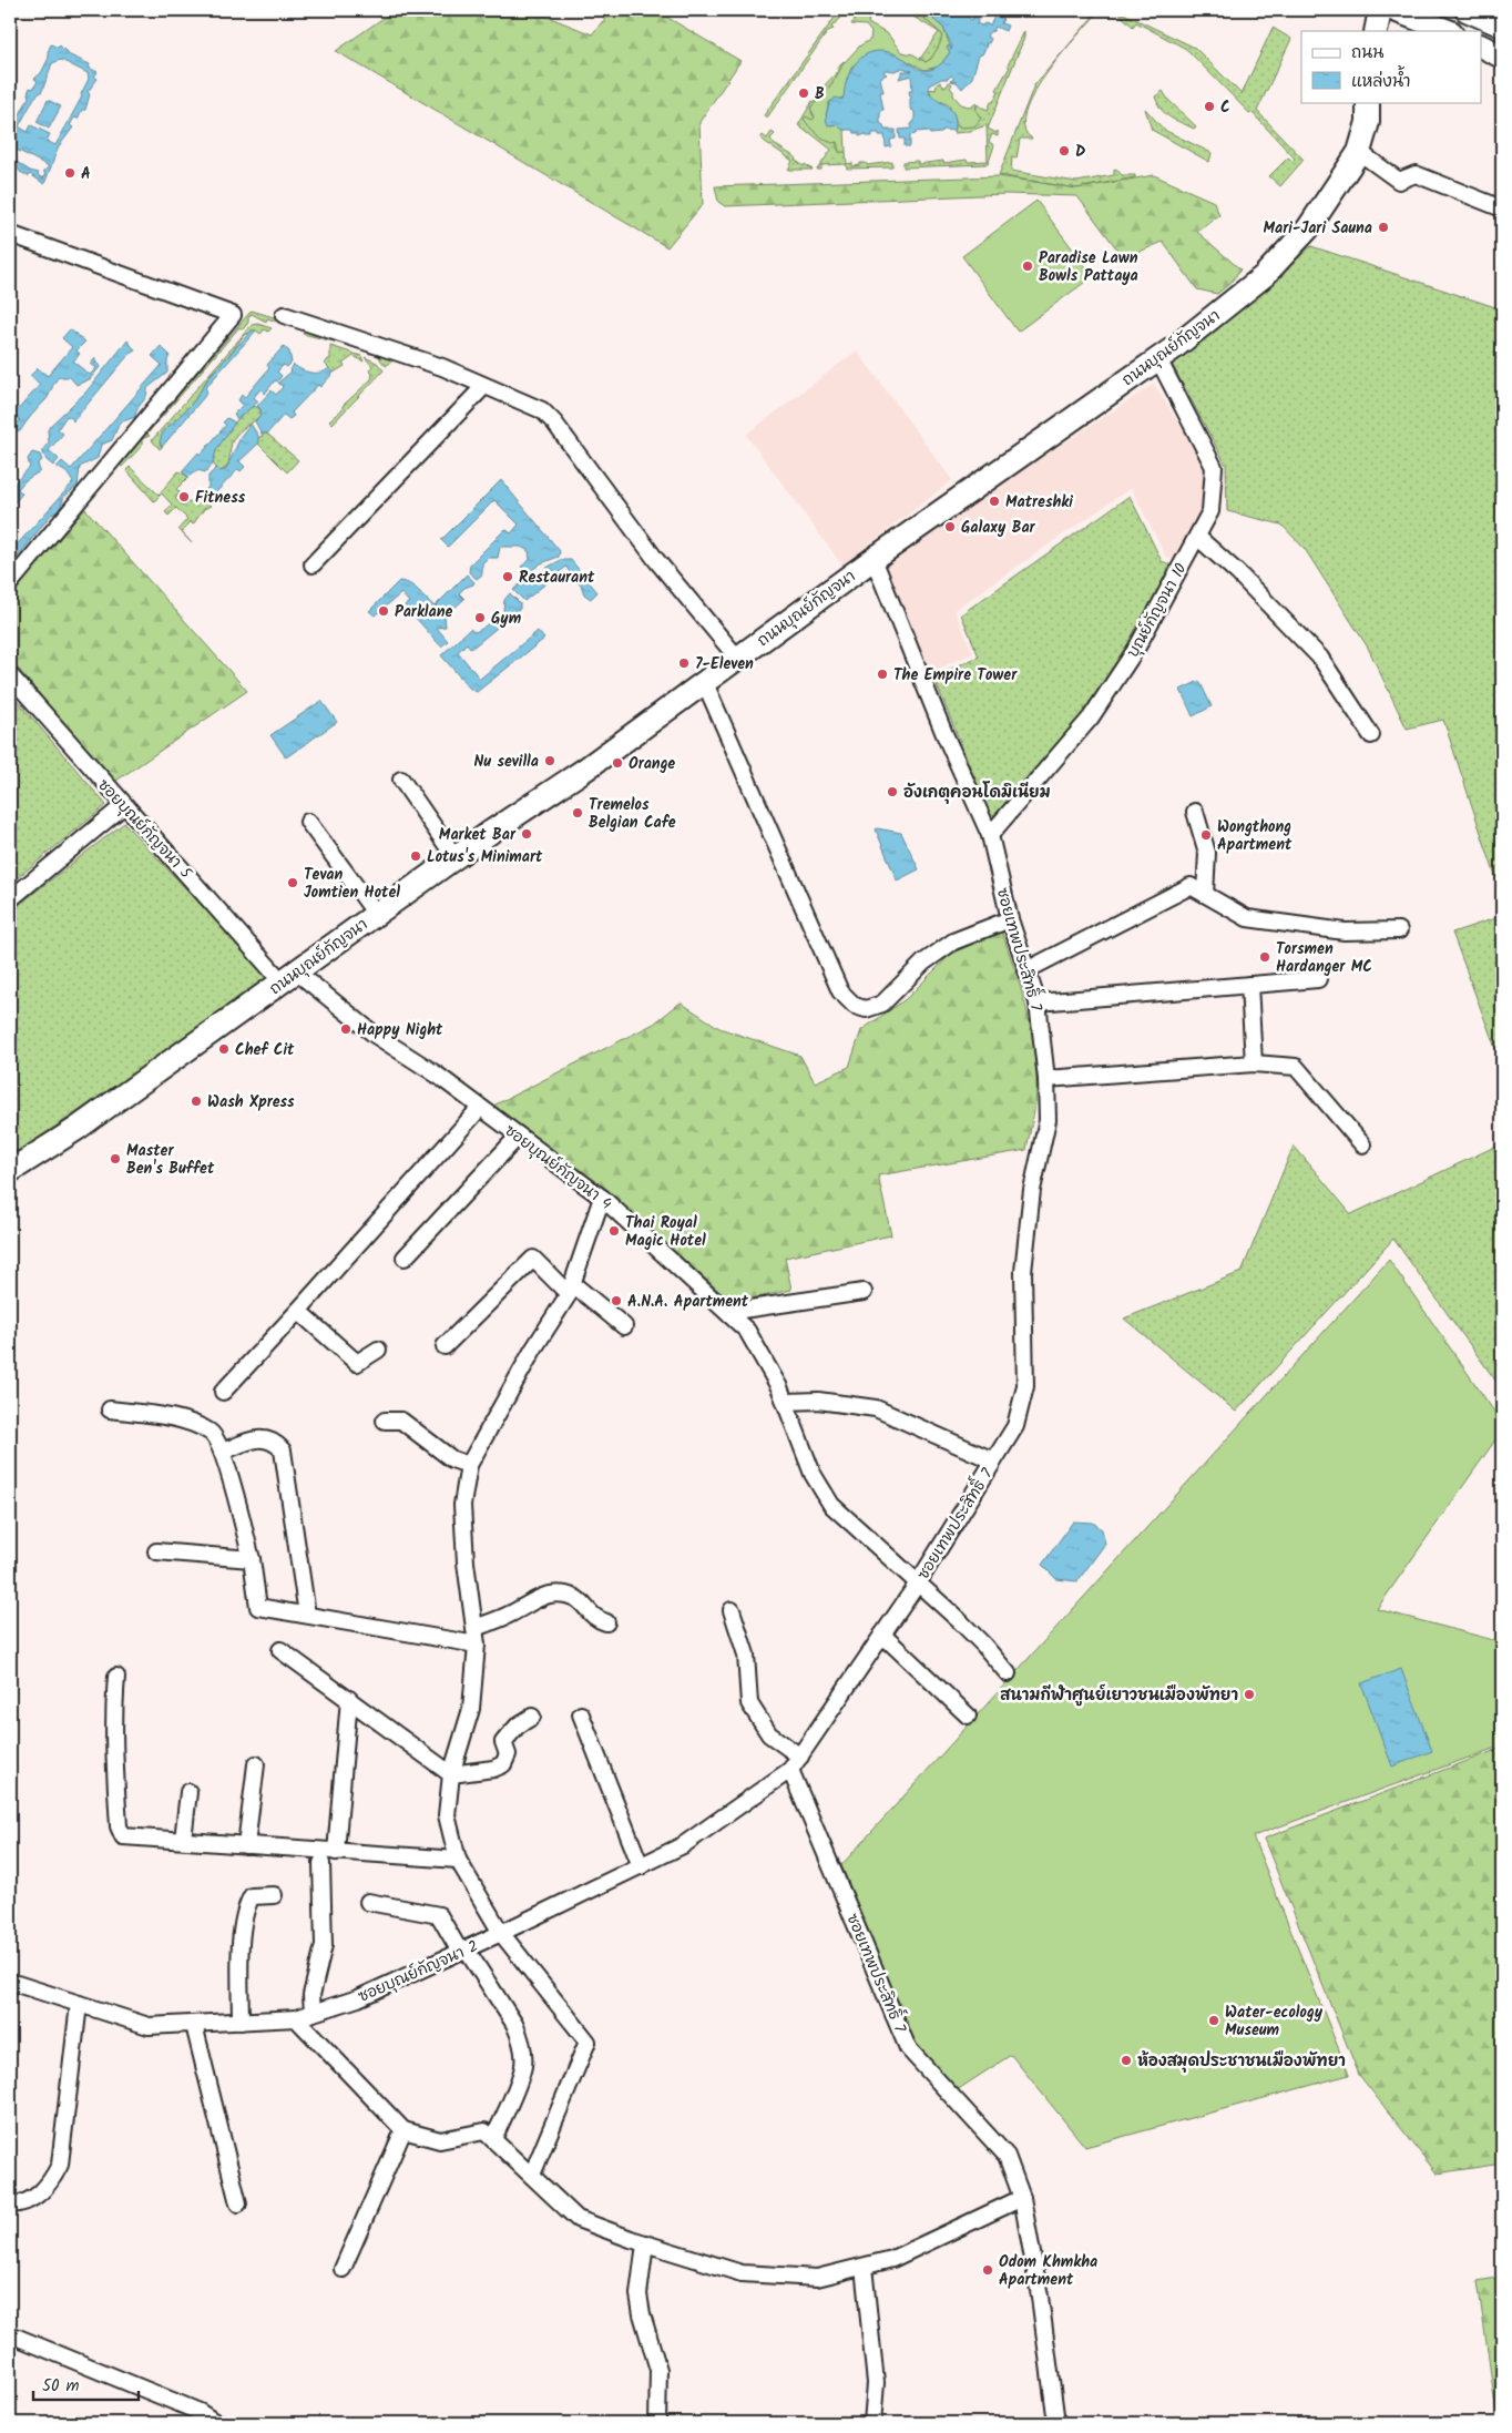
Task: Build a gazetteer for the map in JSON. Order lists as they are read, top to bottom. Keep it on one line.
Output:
{"streets":{"street":["ถนนบุณย์กัญจนา","บุณย์กัญจนา 10","ซอยบุณย์กัญจนา 5","ซอยเทพประสิทธิ์ 7","ซอยบุณย์กัญจนา 4","ซอยบุณย์กัญจนา 2"]},"crossings":[["ถนนบุณย์กัญจนา","บุณย์กัญจนา 10"],["ถนนบุณย์กัญจนา","ซอยบุณย์กัญจนา 5"],["ถนนบุณย์กัญจนา","ซอยเทพประสิทธิ์ 7"],["ถนนบุณย์กัญจนา","ซอยบุณย์กัญจนา 4"],["บุณย์กัญจนา 10","ซอยเทพประสิทธิ์ 7"],["ซอยบุณย์กัญจนา 5","ซอยบุณย์กัญจนา 4"],["ซอยเทพประสิทธิ์ 7","ซอยบุณย์กัญจนา 4"],["ซอยเทพประสิทธิ์ 7","ซอยบุณย์กัญจนา 2"]],"places":["B","C","D","A","Mari-Jari Sauna","Paradise Lawn Bowls Pattaya","Fitness","Matreshki","Galaxy Bar","Restaurant","Parklane","Gym","7-Eleven","The Empire Tower","Nu sevilla","Orange","อังเกตุคอนโดมิเนียม","Tremelos Belgian Cafe","Market Bar","Wongthong Apartment","Lotus's Minimart","Tevan Jomtien Hotel","Torsmen Hardanger MC","Happy Night","Chef Cit","Wash Xpress","Master Ben's Buffet","Thai Royal Magic Hotel","A.N.A. Apartment","สนามกีฬาศูนย์เยาวชนเมืองพัทยา","Water-ecology Museum","ห้องสมุดประชาชนเมืองพัทยา","Odom Khmkha Apartment"],"legend":["ถนน","แหล่งน้ำ"],"scale_bar":"50 m"}
